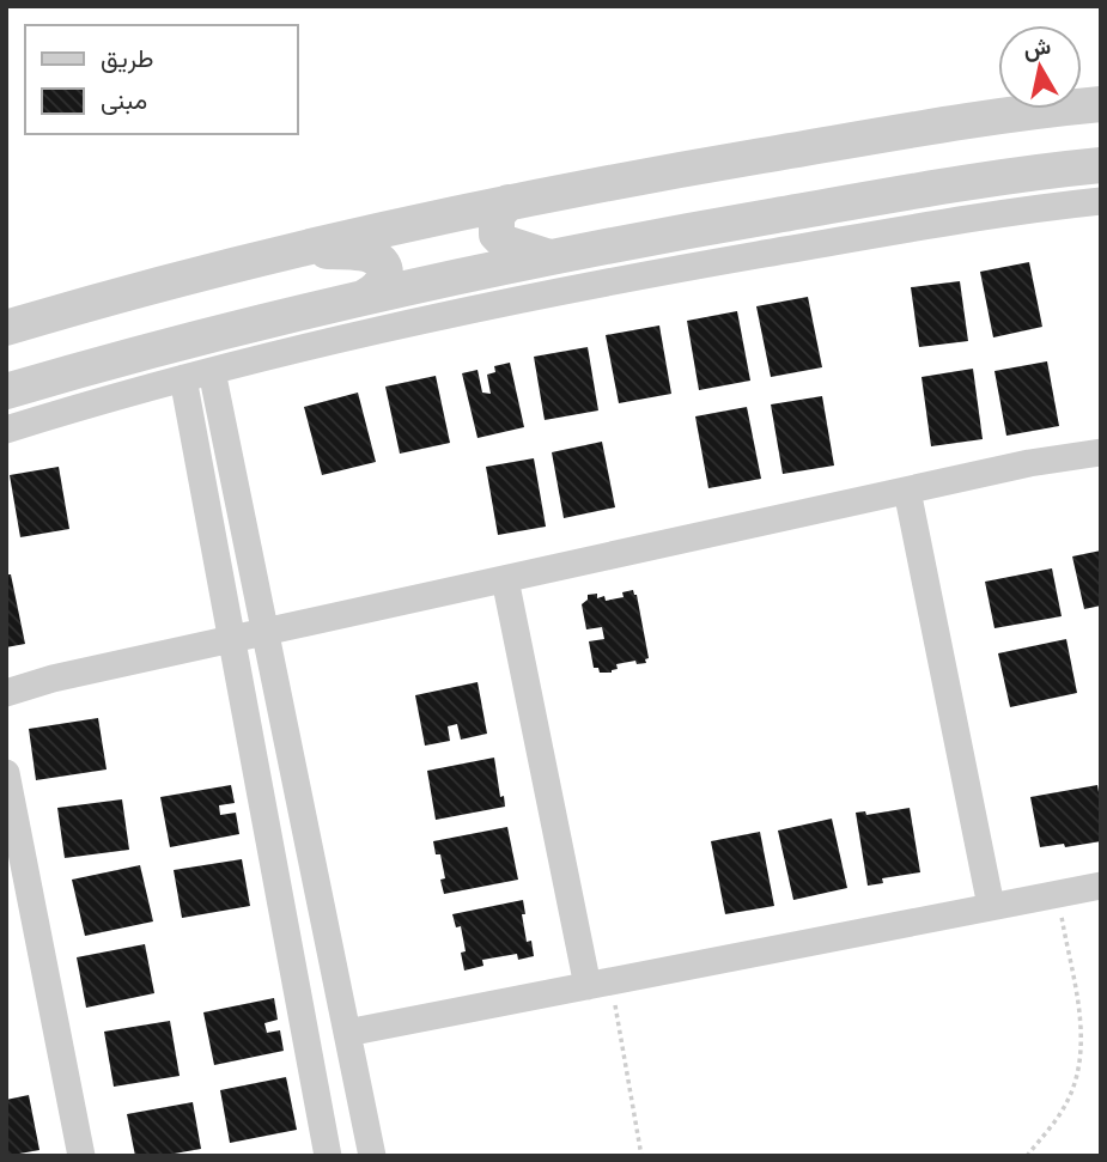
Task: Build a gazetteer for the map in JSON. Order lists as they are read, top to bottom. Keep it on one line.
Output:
{"legend":["طريق","مبنى"],"north":"top"}
